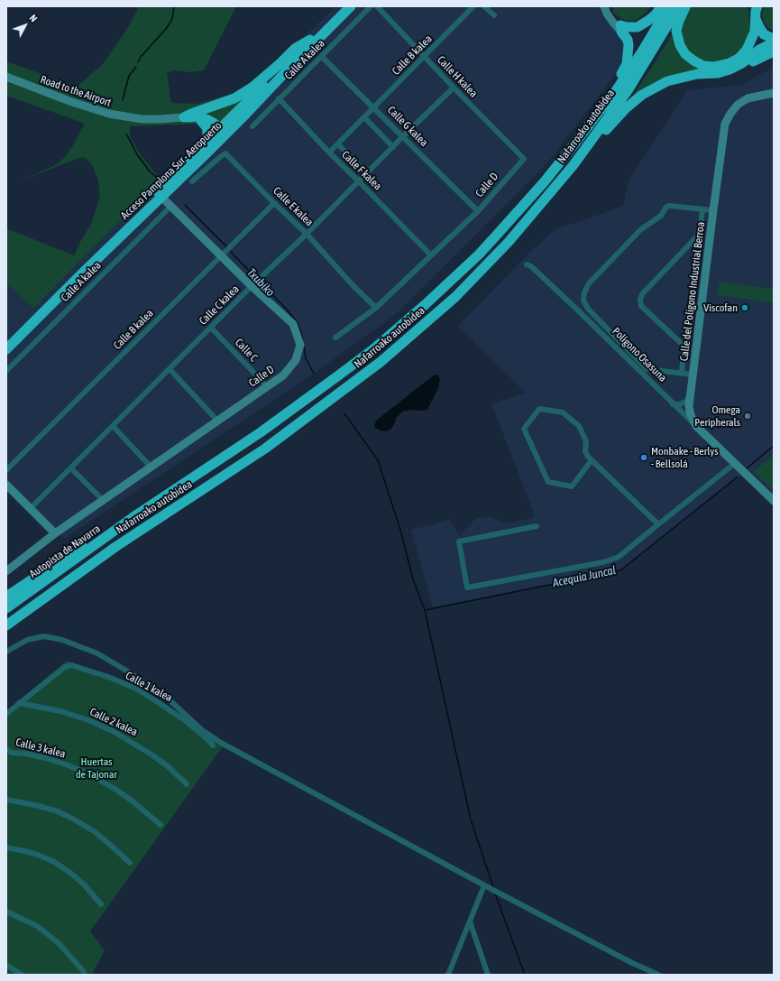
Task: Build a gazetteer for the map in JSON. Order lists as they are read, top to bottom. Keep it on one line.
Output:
{"streets":{"highway":["Nafarroako autobidea","Acceso Pamplona Sur - Aeropuerto","Autopista de Navarra"],"street":["Calle B kalea","Calle A kalea","Calle H kalea","Road to the Airport","Calle G kalea","Calle F kalea","Calle D","Calle E kalea","Calle del Poligono Industrial Berroa","Calle C kalea","Calle C","Polígono Osasuna","Calle 1 kalea","Calle 2 kalea","Calle 3 kalea"]},"crossings":[["Calle B kalea","Calle H kalea"],["Calle B kalea","Calle G kalea"],["Calle B kalea","Calle F kalea"],["Calle B kalea","Calle D"],["Calle B kalea","Calle E kalea"],["Calle A kalea","Calle G kalea"],["Calle A kalea","Calle F kalea"],["Calle A kalea","Calle D"],["Calle H kalea","Calle D"],["Calle H kalea","Calle C kalea"],["Calle G kalea","Calle D"],["Calle G kalea","Calle C kalea"],["Nafarroako autobidea","Autopista de Navarra"],["Acceso Pamplona Sur - Aeropuerto","Calle D"],["Calle F kalea","Calle D"],["Calle F kalea","Calle C kalea"],["Calle D","Calle E kalea"],["Calle D","Calle C kalea"],["Calle D","Calle C"],["Calle E kalea","Calle C kalea"],["Calle del Poligono Industrial Berroa","Polígono Osasuna"],["Calle C kalea","Calle C"],["Calle 1 kalea","Calle 2 kalea"]],"water":["Txubiko","Acequia Juncal"],"parks":["Huertas de Tajonar"],"places":["Viscofan","Omega Peripherals","Monbake - Berlys - Bellsolá"],"north":"top right"}
